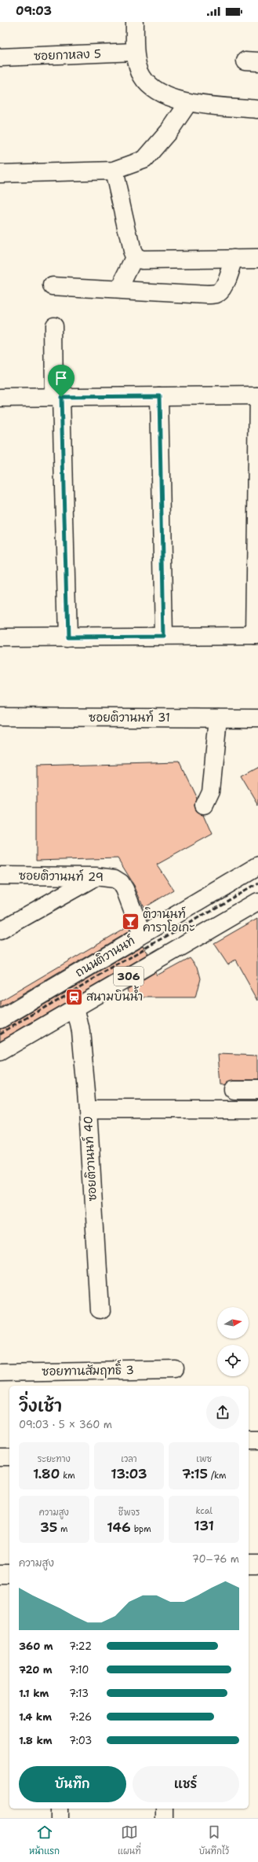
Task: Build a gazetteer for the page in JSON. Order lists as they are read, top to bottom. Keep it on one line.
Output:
{"streets":{"street":["ซอยกาหลง 5","ซอยติวานนท์ 31","ซอยติวานนท์ 29","ถนนติวานนท์","306","ซอยติวานนท์ 40","ซอยทานสัมฤทธิ์ 3"]},"crossings":[["ซอยติวานนท์ 29","ถนนติวานนท์"],["306","ซอยติวานนท์ 40"]],"places":{"bar":["ติวานนท์ คาราโอเกะ"],"station":["สนามบินน้ำ"]},"north":"right","page":{"status":"09:03","heading":["วิ่งเช้า","09:03 · 5 × 360 m"],"stats":[["ระยะทาง","1.80 km"],["เวลา","13:03"],["เพซ","7:15 /km"],["ความสูง","35 m"],["ชีพจร","146 bpm"],["kcal","131"]],"chart":["ความสูง","70–76 m"],"list":[{"name":"360 m","note":"7:22"},{"name":"720 m","note":"7:10"},{"name":"1.1 km","note":"7:13"},{"name":"1.4 km","note":"7:26"},{"name":"1.8 km","note":"7:03"}],"buttons":["บันทึก","แชร์"],"tabs":["หน้าแรก","แผนที่","บันทึกไว้"]}}
